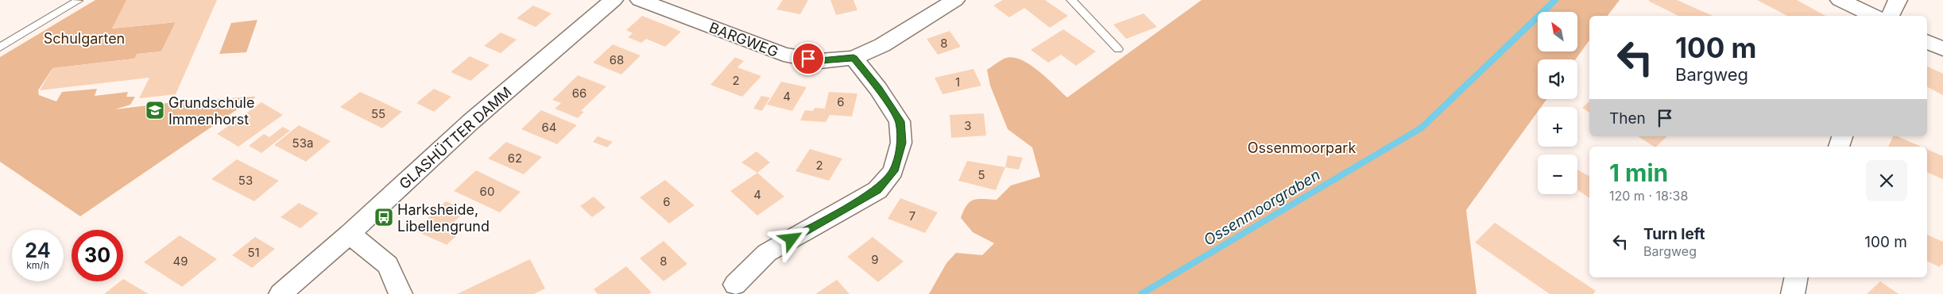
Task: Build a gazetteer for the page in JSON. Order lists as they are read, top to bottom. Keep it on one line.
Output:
{"streets":{"street":["BARGWEG","GLASHÜTTER DAMM"]},"water":["Ossenmoorgraben"],"parks":["Schulgarten","Ossenmoorpark"],"places":{"school or university":["Grundschule Immenhorst"],"bus stop":["Harksheide, Libellengrund"]},"house_numbers":["8","68","2","1","66","4","6","55","3","64","53a","62","2","5","53","60","4","6","7","51","9","49","8"],"north":"top left","page":{"map_buttons":["+","−"],"turn":["100 m","Bargweg"],"then":"Then","heading":["1 min","120 m · 18:38"],"list":[{"name":"Turn left","note":"Bargweg","value":"100 m"}],"speed":"24 km/h","limit":"30"}}
